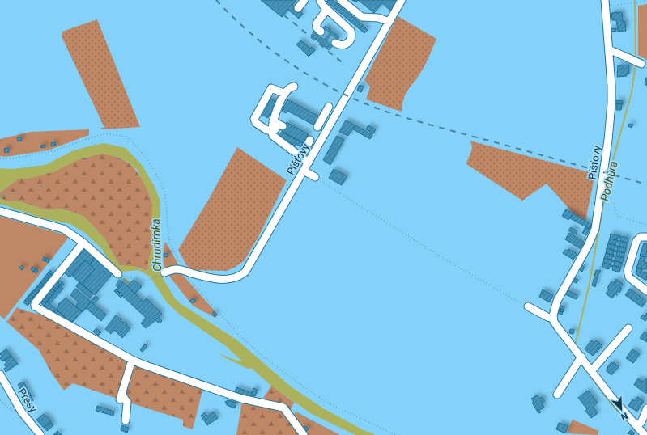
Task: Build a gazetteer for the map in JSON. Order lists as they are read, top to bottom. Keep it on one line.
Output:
{"streets":{"street":["Píšťovy","Presy"]},"water":["Podhůra","Chrudimka"],"north":"bottom right"}
